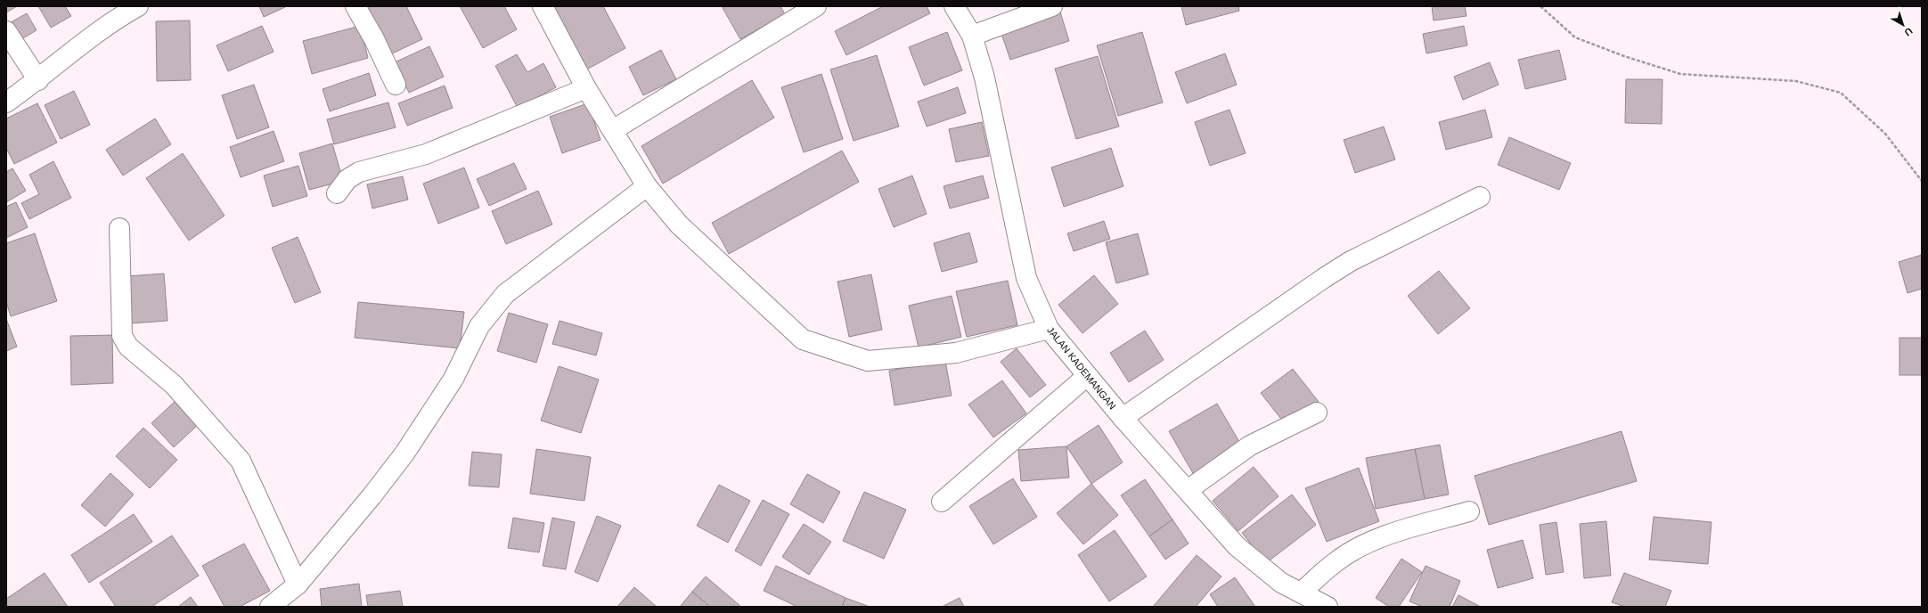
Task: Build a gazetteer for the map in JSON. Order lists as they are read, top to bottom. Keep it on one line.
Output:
{"streets":{"street":["JALAN KADEMANGAN"]},"north":"bottom right"}
